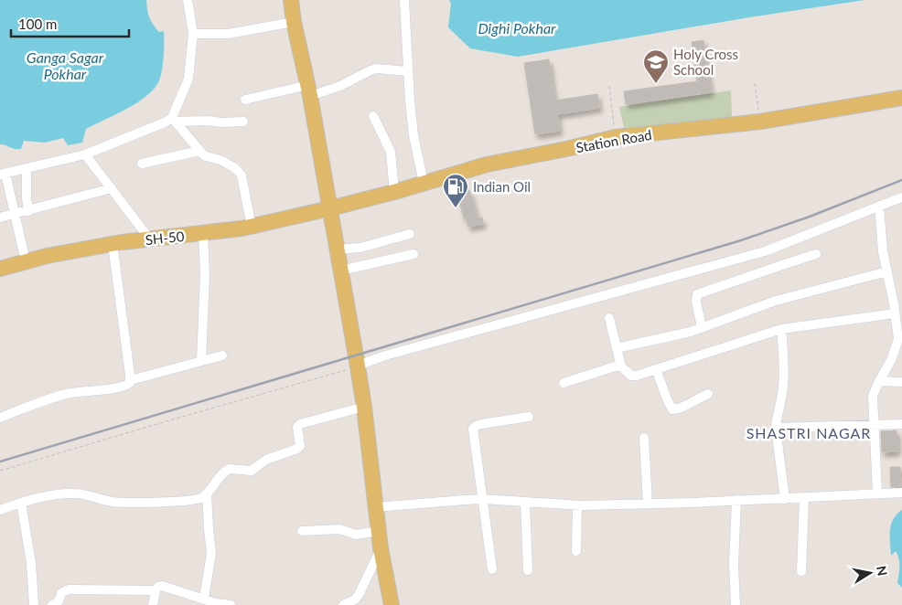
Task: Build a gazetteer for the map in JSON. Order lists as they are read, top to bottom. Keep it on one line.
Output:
{"streets":{"main road":["Station Road","SH-50"]},"crossings":[["Station Road","SH-50"]],"districts":["SHASTRI NAGAR"],"water":["Dighi Pokhar","Ganga Sagar Pokhar"],"places":{"school or university":["Holy Cross School"],"fuel station":["Indian Oil"]},"scale_bar":"100 m","north":"right"}
